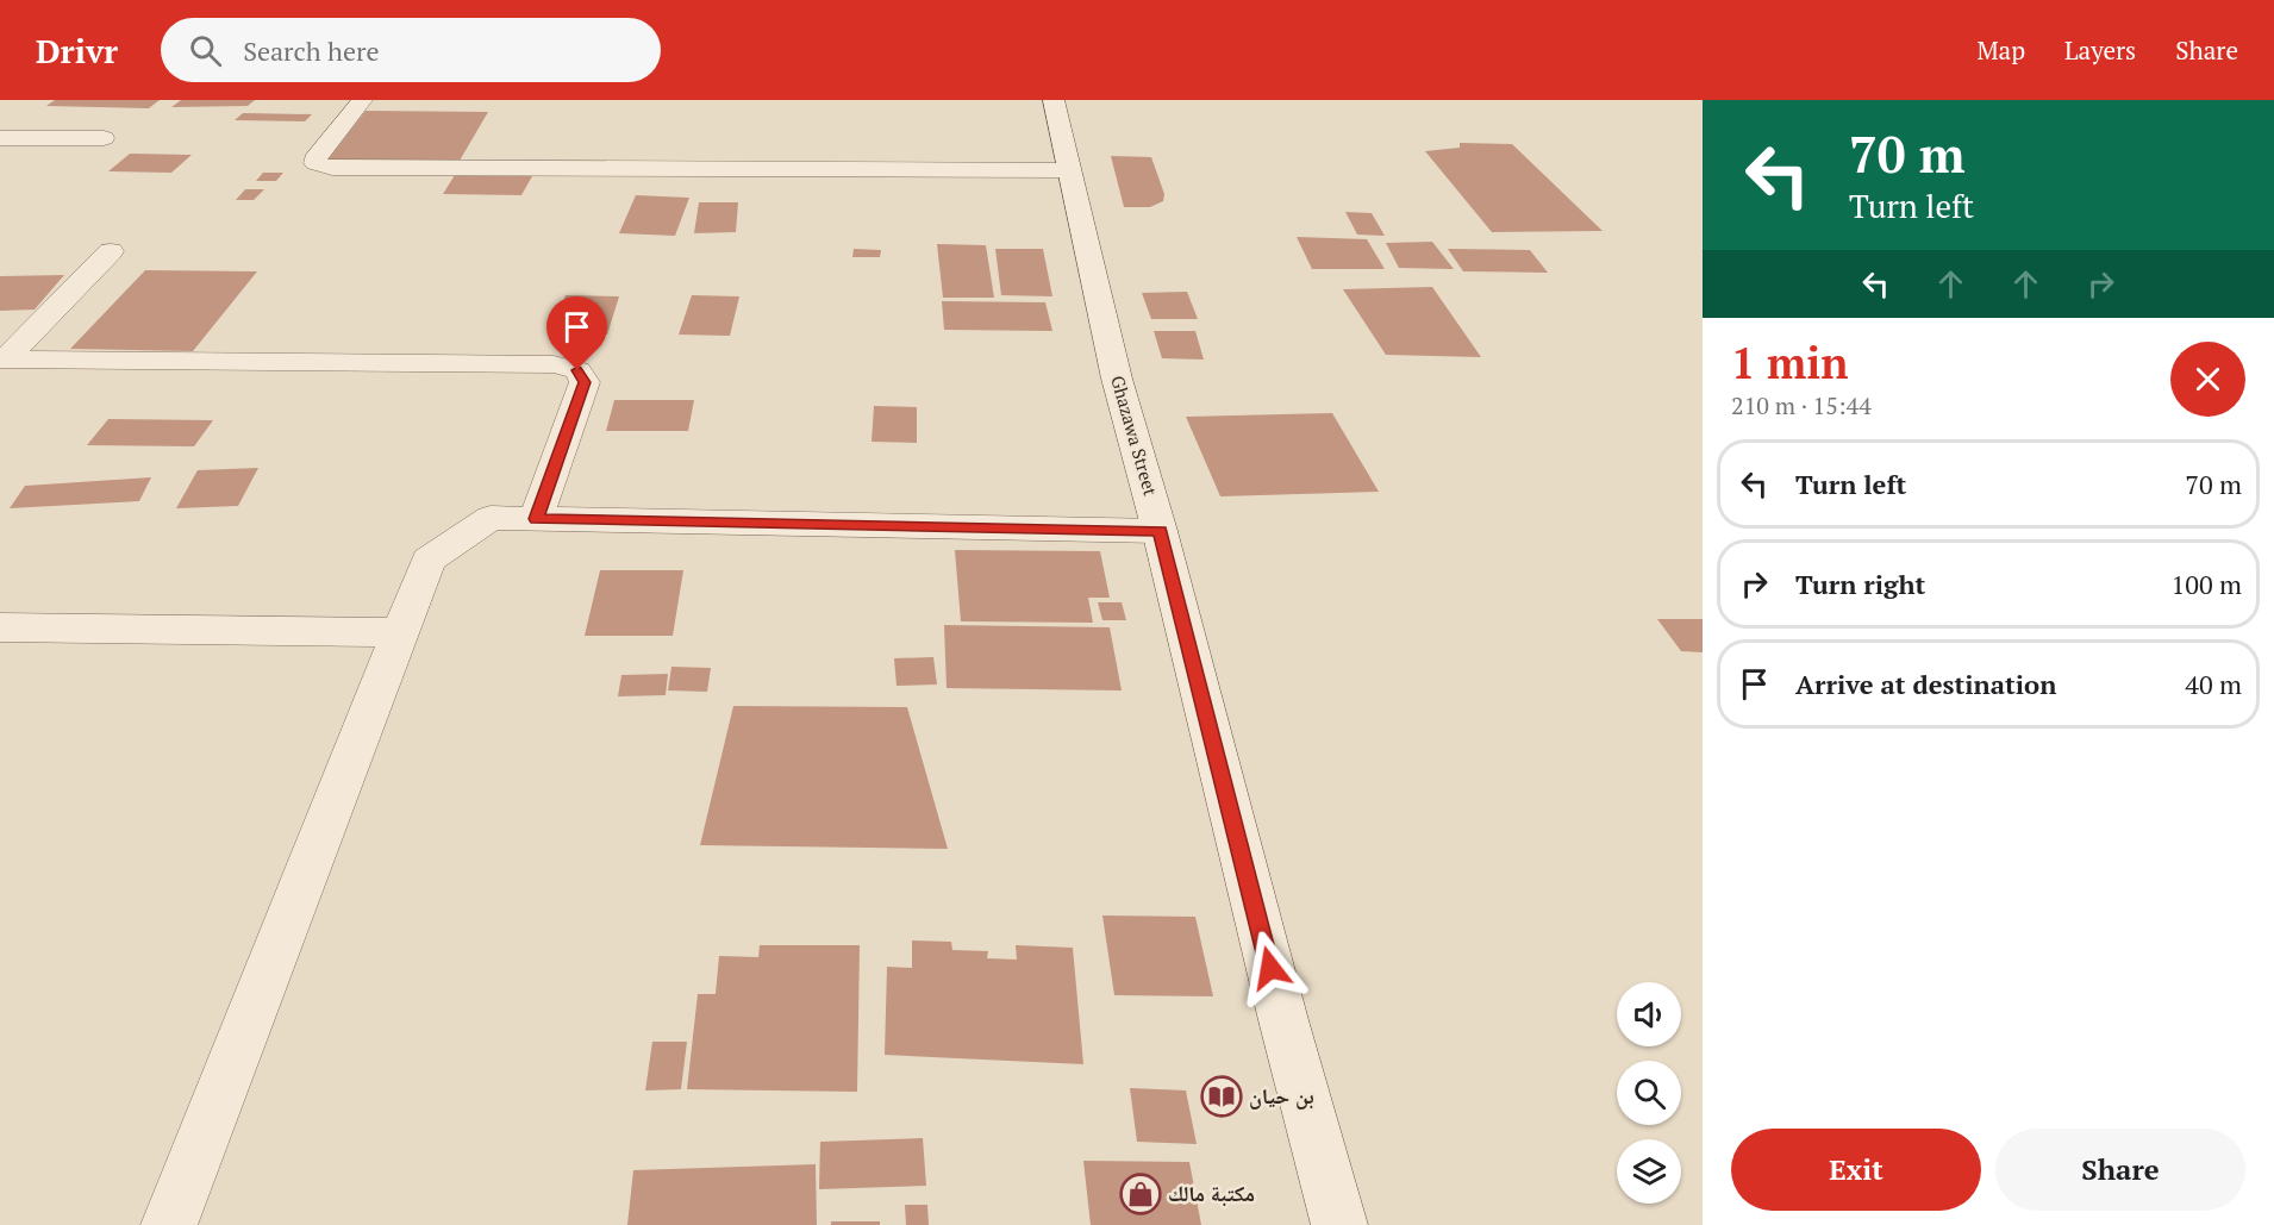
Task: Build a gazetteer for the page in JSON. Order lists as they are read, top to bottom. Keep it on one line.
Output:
{"streets":{"street":["Ghazawa Street"]},"places":{"library":["بن حيان"],"shop":["مكتبة مالك"]},"page":{"header":"Drivr","search":"Search here","nav":["Map","Layers","Share"],"turn":["70 m","Turn left"],"heading":["1 min","210 m · 15:44"],"list":[{"name":"Turn left","value":"70 m"},{"name":"Turn right","value":"100 m"},{"name":"Arrive at destination","value":"40 m"}],"buttons":["Exit","Share"]}}
